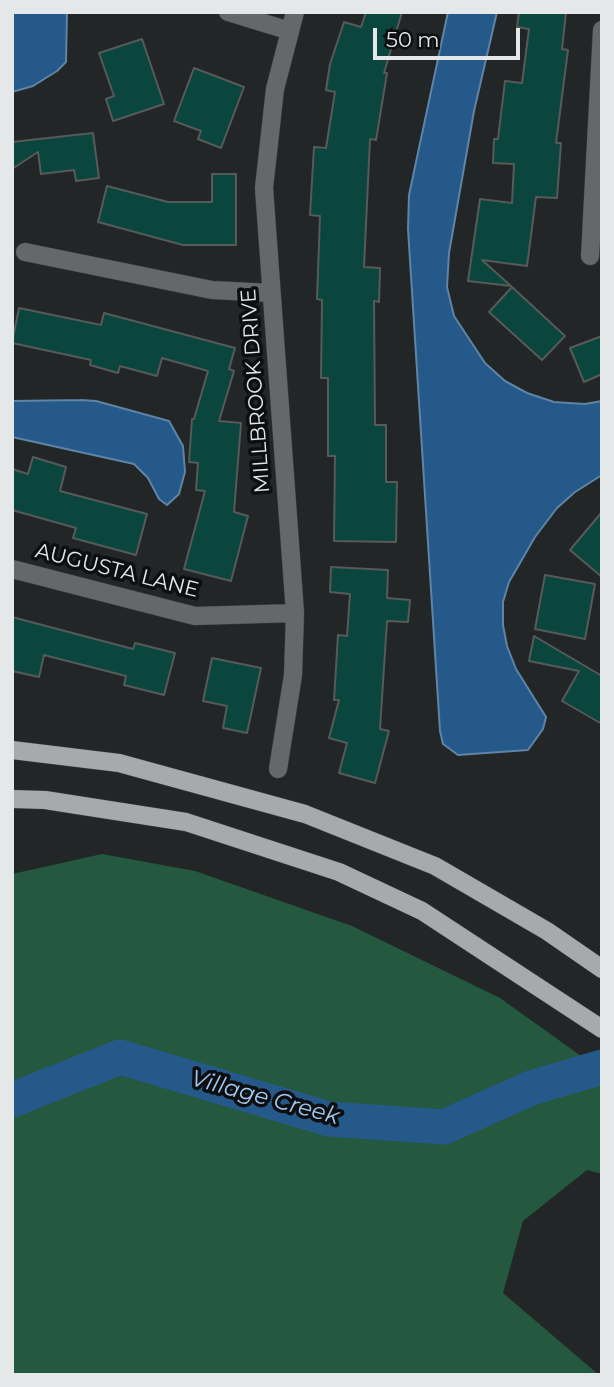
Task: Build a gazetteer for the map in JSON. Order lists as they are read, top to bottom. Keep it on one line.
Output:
{"streets":{"street":["MILLBROOK DRIVE","AUGUSTA LANE"]},"crossings":[["MILLBROOK DRIVE","AUGUSTA LANE"]],"water":["Village Creek"],"scale_bar":"50 m"}
